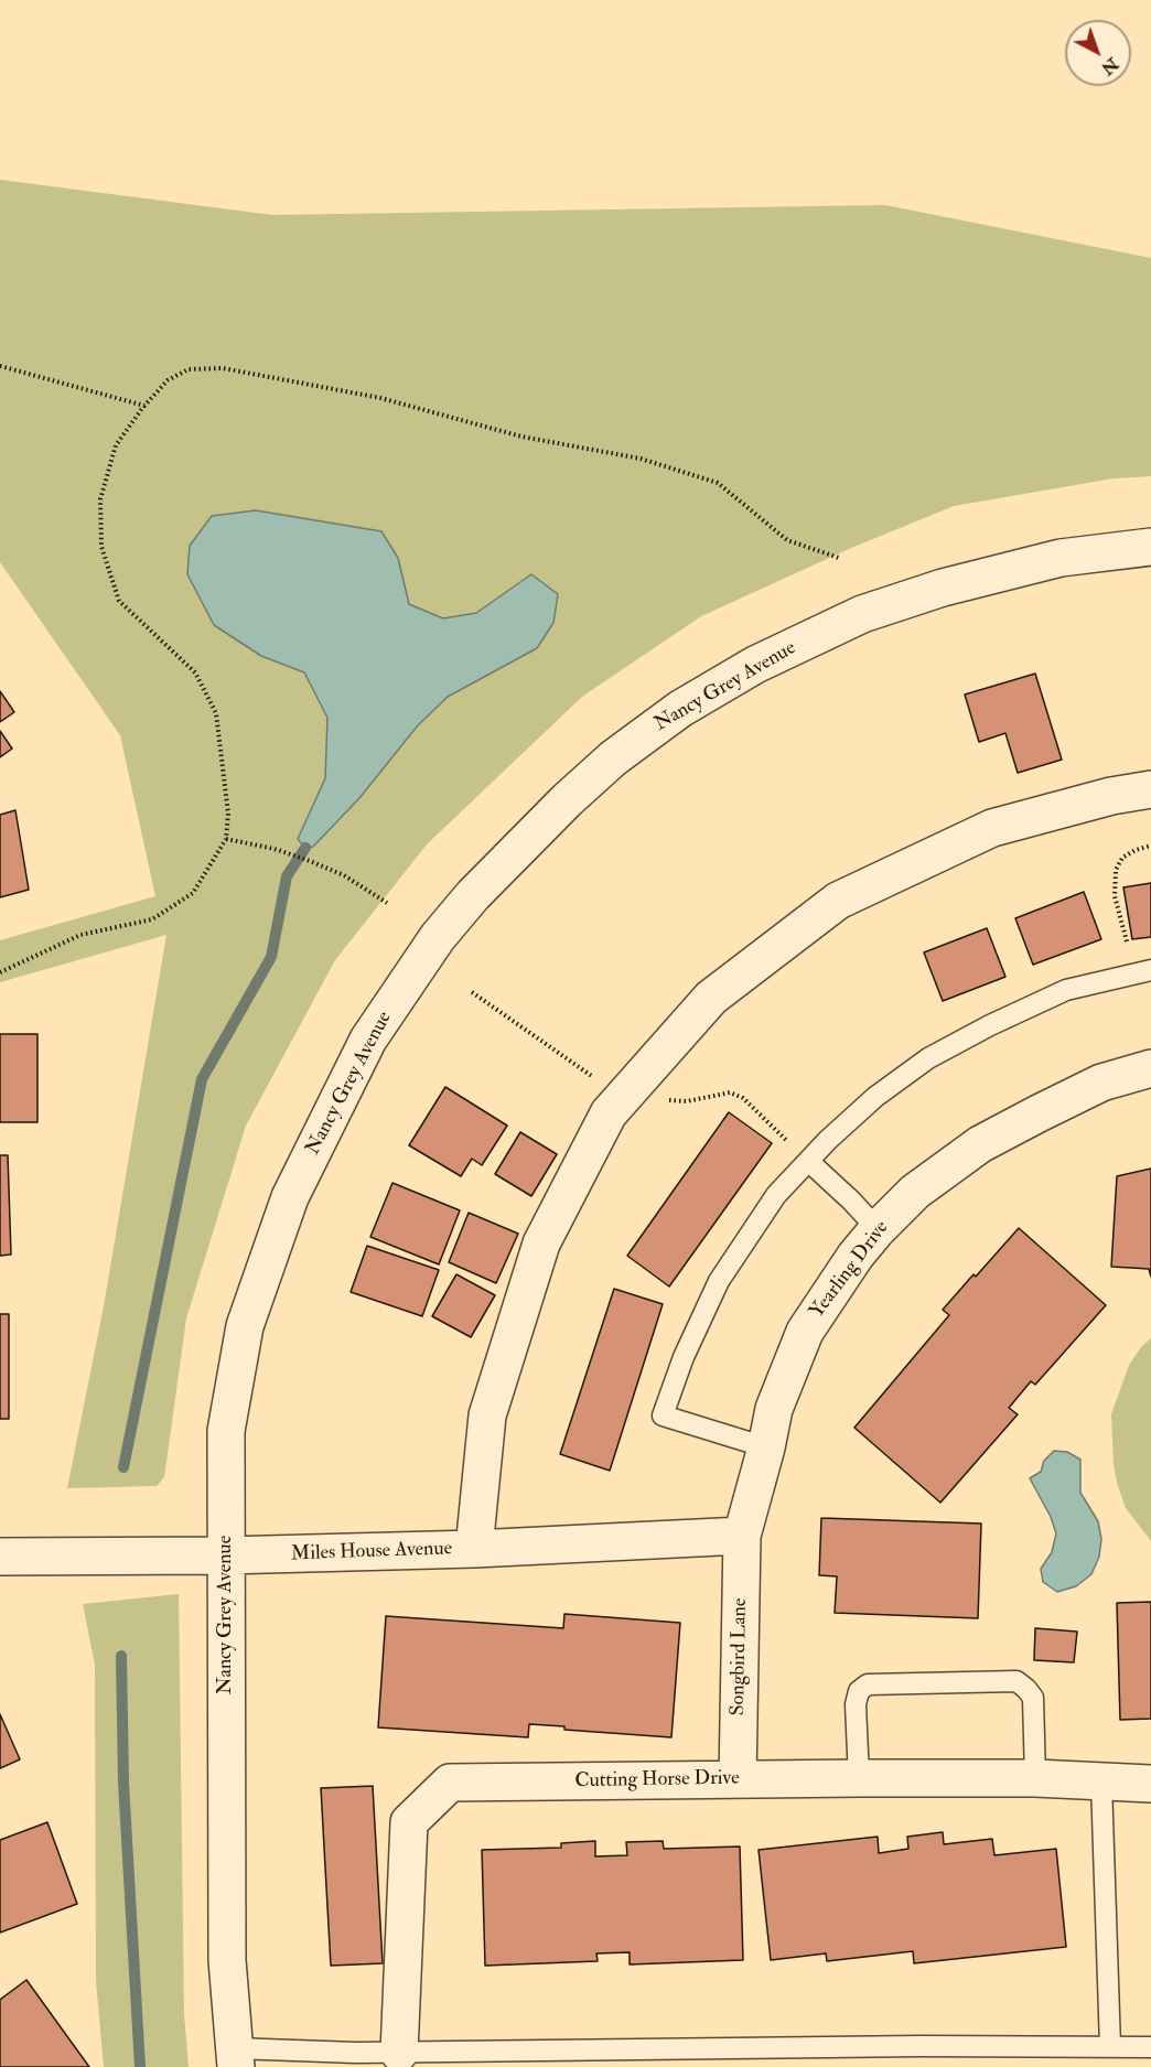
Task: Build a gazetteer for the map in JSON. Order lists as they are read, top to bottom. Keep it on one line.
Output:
{"streets":{"street":["Nancy Grey Avenue","Yearling Drive","Miles House Avenue","Songbird Lane","Cutting Horse Drive"]},"crossings":[["Nancy Grey Avenue","Miles House Avenue"],["Yearling Drive","Miles House Avenue"],["Yearling Drive","Songbird Lane"],["Miles House Avenue","Songbird Lane"],["Songbird Lane","Cutting Horse Drive"]],"north":"bottom right"}
